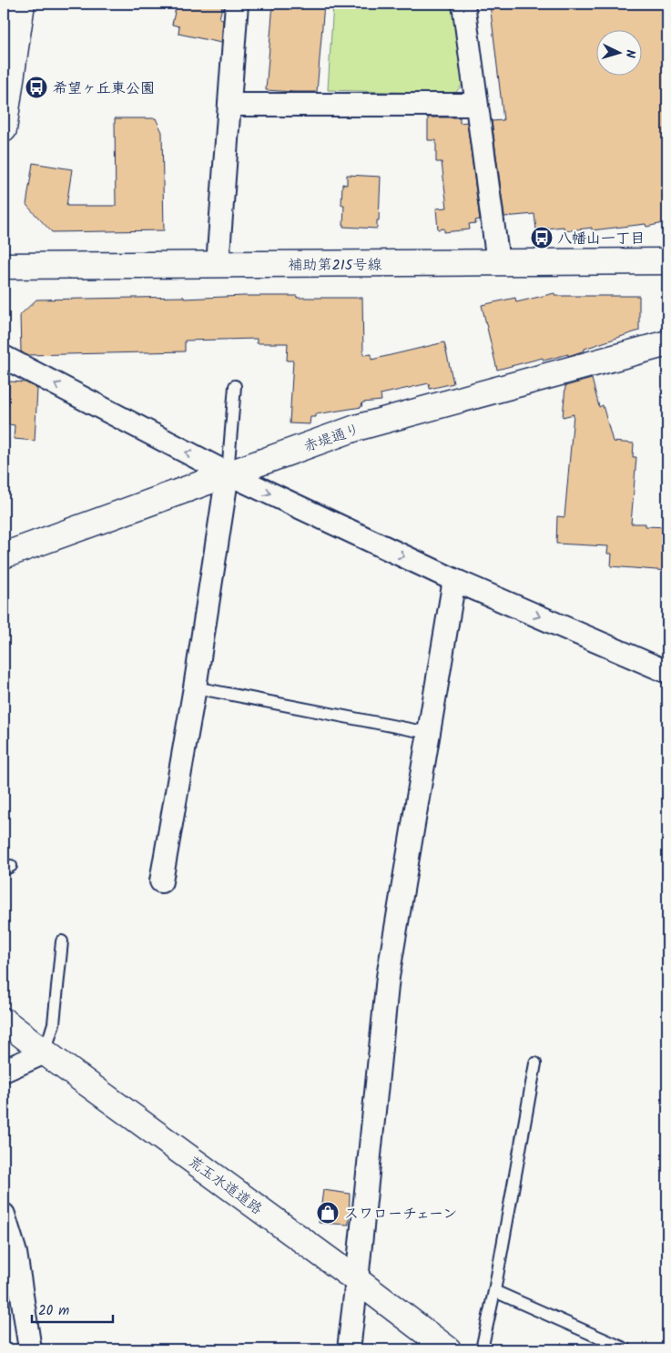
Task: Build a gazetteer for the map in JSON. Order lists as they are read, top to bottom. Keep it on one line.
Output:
{"streets":{"street":["補助第215号線","赤堤通り","荒玉水道道路"]},"places":{"bus stop":["希望ヶ丘東公園","八幡山一丁目"],"shop":["スワローチェーン"]},"scale_bar":"20 m","north":"right"}
